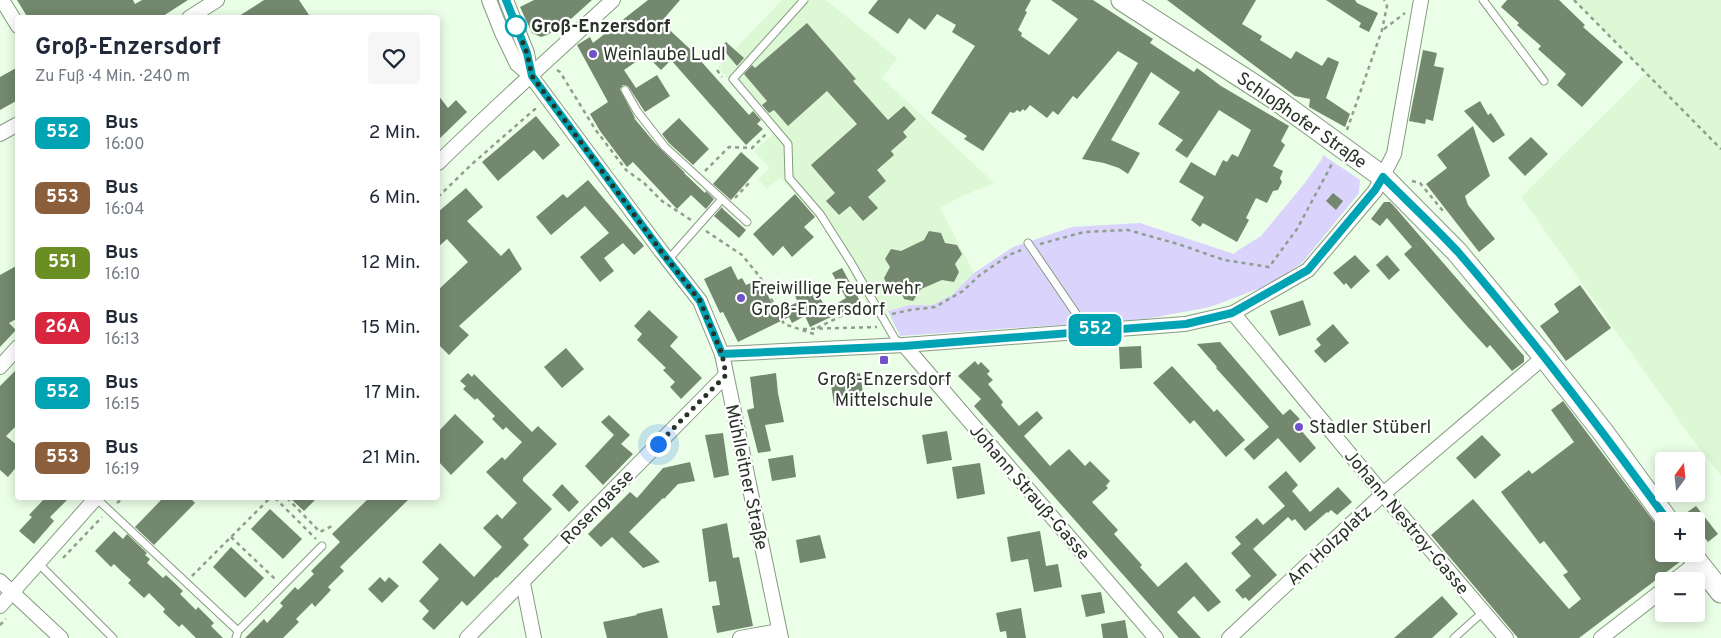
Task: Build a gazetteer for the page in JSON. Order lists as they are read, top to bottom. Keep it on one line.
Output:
{"streets":{"main road":["Schloßhofer Straße"],"street":["Mühlleitner Straße","Johann Strauß-Gasse","Rosengasse","Johann Nestroy-Gasse","Am Holzplatz"]},"crossings":[["Schloßhofer Straße","Am Holzplatz"],["Mühlleitner Straße","Rosengasse"],["Johann Nestroy-Gasse","Am Holzplatz"]],"places":{"other":["Groß-Enzersdorf","Weinlaube Ludl","Freiwillige Feuerwehr Groß-Enzersdorf","Stadler Stüberl"],"transit":["Groß-Enzersdorf Mittelschule"]},"lines":["bus line 552"],"north":"top","page":{"on_map":"552","heading":["Groß-Enzersdorf","Zu Fuß · 4 Min. · 240 m"],"list":[{"mark":"552","name":"Bus","note":"16:00","value":"2 Min."},{"mark":"553","name":"Bus","note":"16:04","value":"6 Min."},{"mark":"551","name":"Bus","note":"16:10","value":"12 Min."},{"mark":"26A","name":"Bus","note":"16:13","value":"15 Min."},{"mark":"552","name":"Bus","note":"16:15","value":"17 Min."},{"mark":"553","name":"Bus","note":"16:19","value":"21 Min."}],"map_buttons":["+","−"]}}
